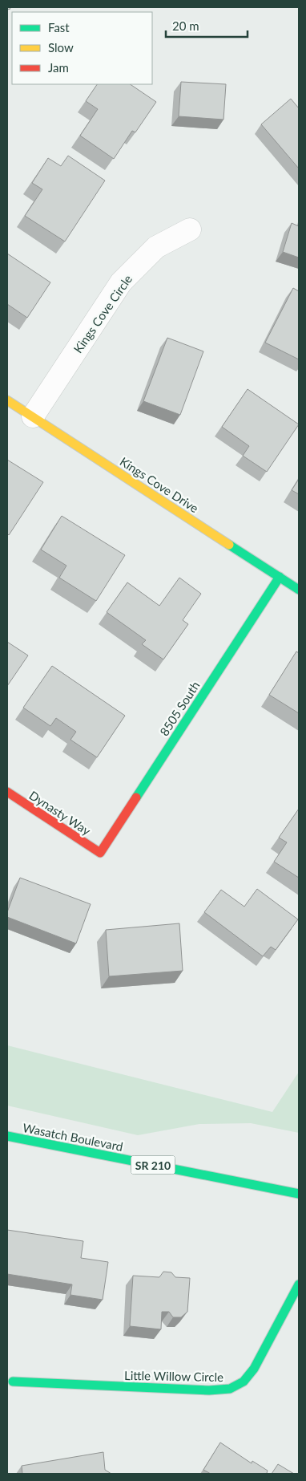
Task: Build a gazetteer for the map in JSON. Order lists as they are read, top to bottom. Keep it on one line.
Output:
{"streets":{"street":["Kings Cove Circle","Kings Cove Drive","8505 South","Dynasty Way","Wasatch Boulevard","SR 210","Little Willow Circle"]},"crossings":[["Kings Cove Circle","Kings Cove Drive"],["Kings Cove Drive","8505 South"],["8505 South","Dynasty Way"]],"legend":["Fast","Slow","Jam"],"scale_bar":"20 m"}
